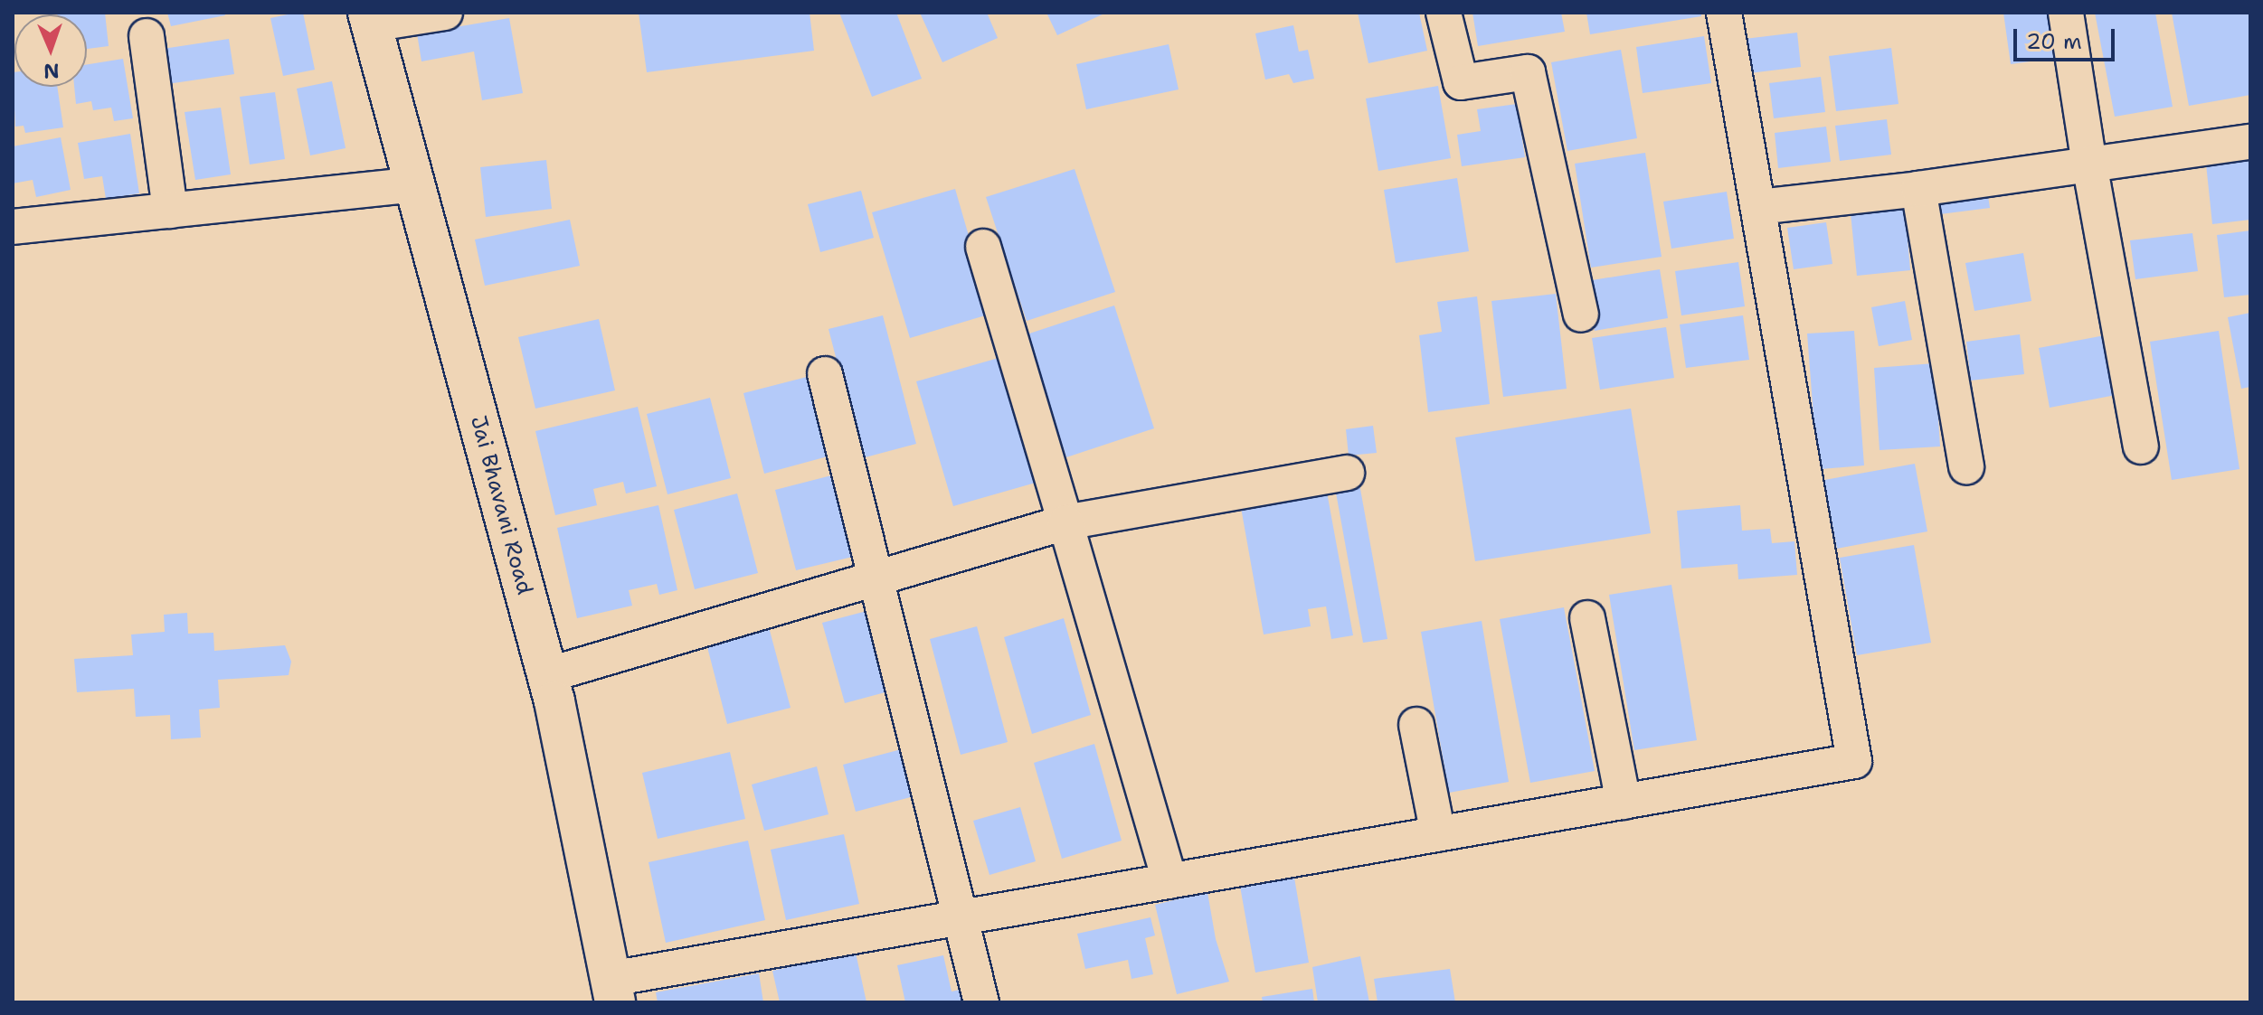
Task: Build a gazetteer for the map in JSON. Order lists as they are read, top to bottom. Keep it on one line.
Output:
{"streets":{"street":["Jai Bhavani Road"]},"scale_bar":"20 m","north":"bottom"}
